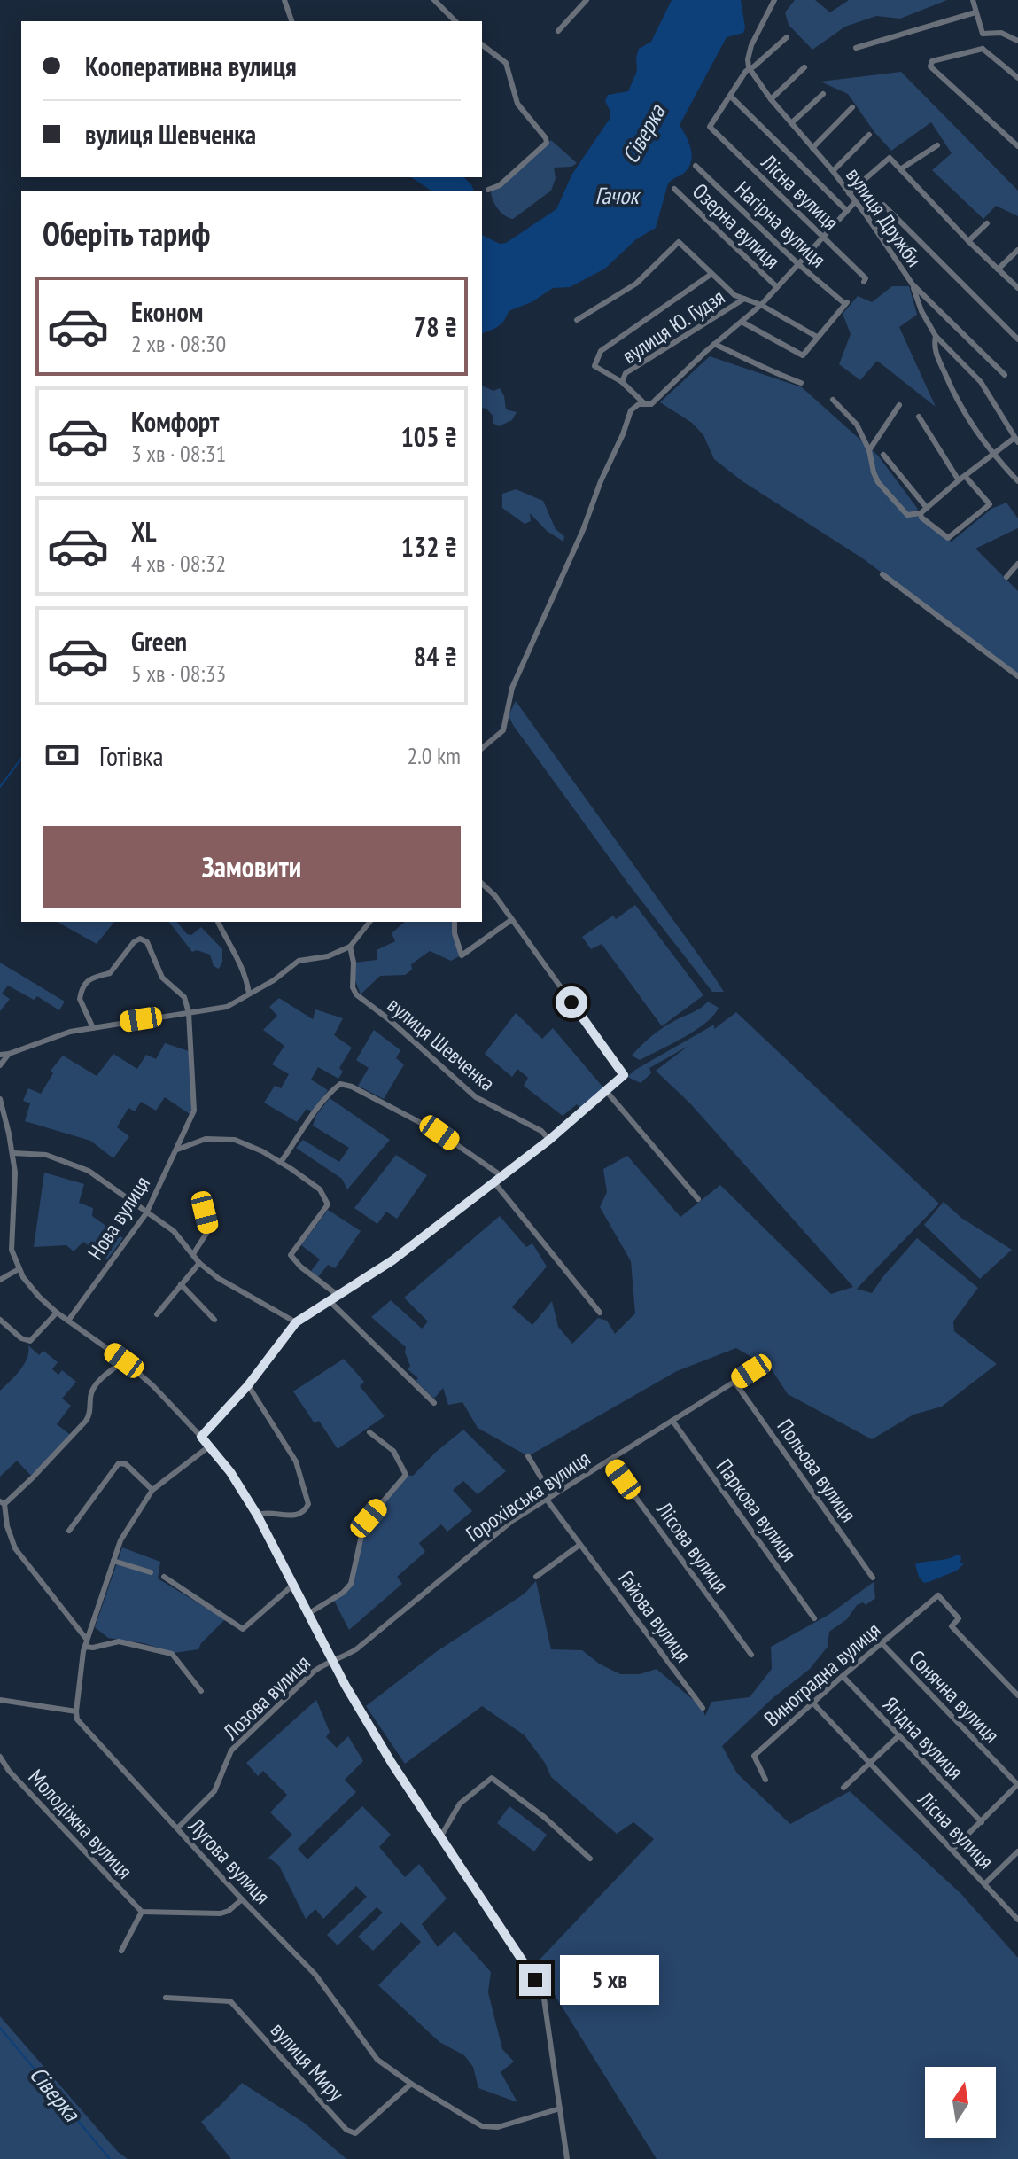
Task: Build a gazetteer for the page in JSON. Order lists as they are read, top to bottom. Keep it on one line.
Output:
{"streets":{"street":["Лісна вулиця","вулиця Дружби","Нагірна вулиця","Озерна вулиця","вулиця Ю. Гудзя","вулиця Шевченка","Нова вулиця","Польова вулиця","Горохівська вулиця","Паркова вулиця","Лісова вулиця","Гайова вулиця","Виноградна вулиця","Сонячна вулиця","Лозова вулиця","Ягідна вулиця","Молодіжна вулиця","Лугова вулиця","вулиця Миру"]},"crossings":[["Лісна вулиця","Виноградна вулиця"],["Польова вулиця","Горохівська вулиця"],["Горохівська вулиця","Паркова вулиця"],["Горохівська вулиця","Лісова вулиця"],["Горохівська вулиця","Гайова вулиця"],["Горохівська вулиця","Лозова вулиця"],["Виноградна вулиця","Сонячна вулиця"],["Виноградна вулиця","Ягідна вулиця"],["Лозова вулиця","Лугова вулиця"],["Лугова вулиця","вулиця Миру"]],"water":["Сіверка","Гачок"],"north":"top","page":{"banner":["Кооперативна вулиця","вулиця Шевченка"],"heading":"Оберіть тариф","list":[{"name":"Економ","note":"2 хв · 08:30","value":"78 ₴"},{"name":"Комфорт","note":"3 хв · 08:31","value":"105 ₴"},{"name":"XL","note":"4 хв · 08:32","value":"132 ₴"},{"name":"Green","note":"5 хв · 08:33","value":"84 ₴"}],"pay":["Готівка","2.0 km"],"buttons":"Замовити","bubble":"5 хв"}}
